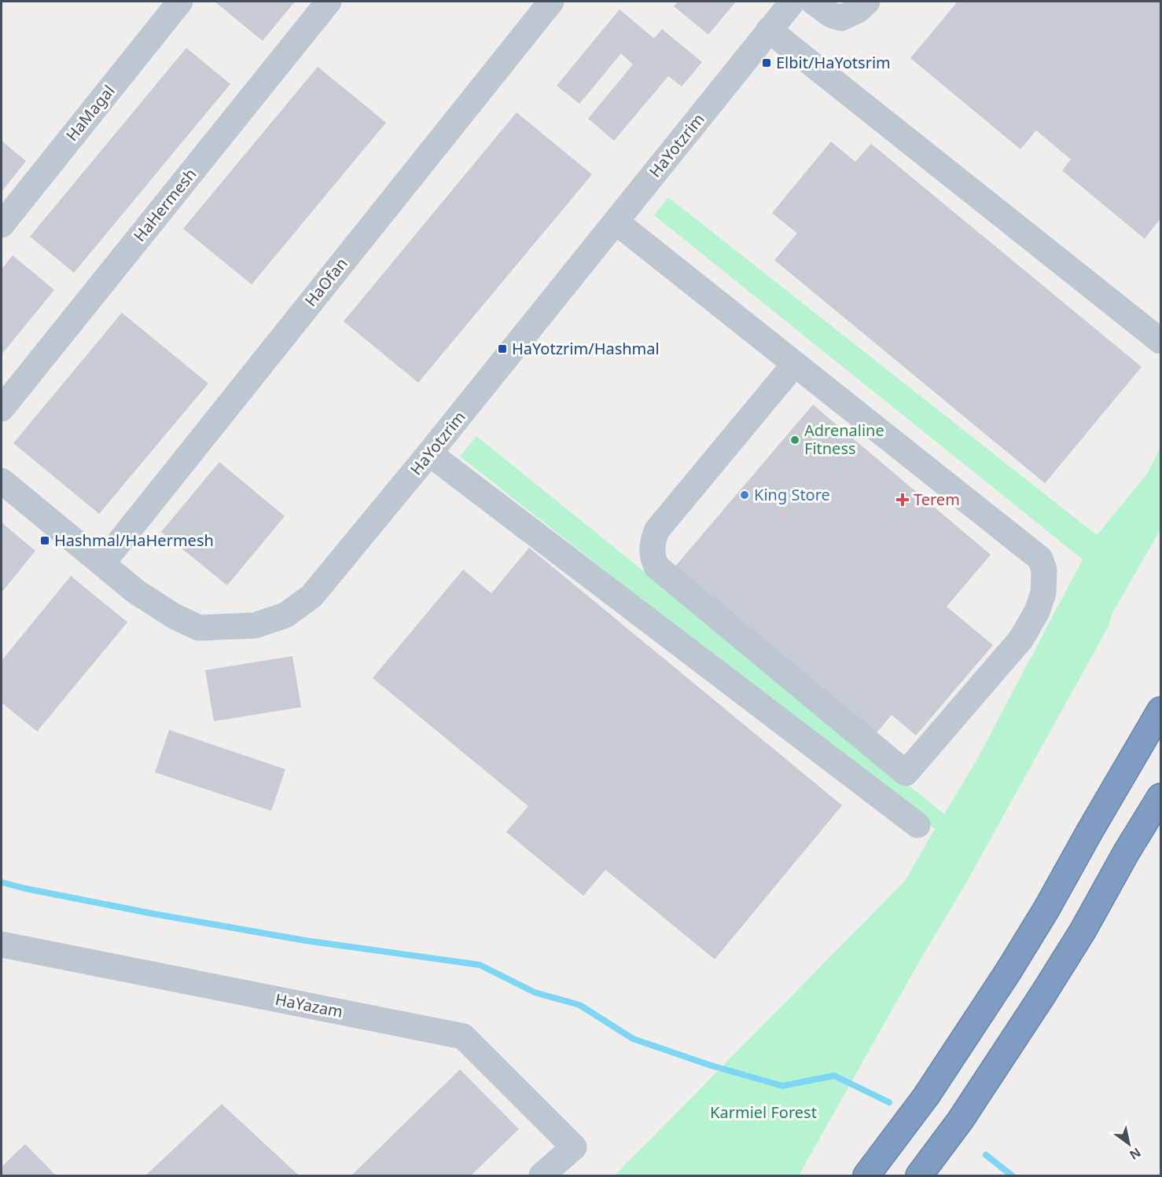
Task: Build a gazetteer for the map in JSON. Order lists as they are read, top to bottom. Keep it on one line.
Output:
{"streets":{"street":["HaMagal","HaYotzrim","HaHermesh","HaOfan","HaYazam"]},"crossings":[["HaYotzrim","HaOfan"]],"parks":["Karmiel Forest"],"places":{"transit":["Elbit/HaYotsrim","HaYotzrim/Hashmal","Hashmal/HaHermesh"],"other":["Adrenaline Fitness","King Store"],"health":["Terem"]},"north":"bottom right"}
